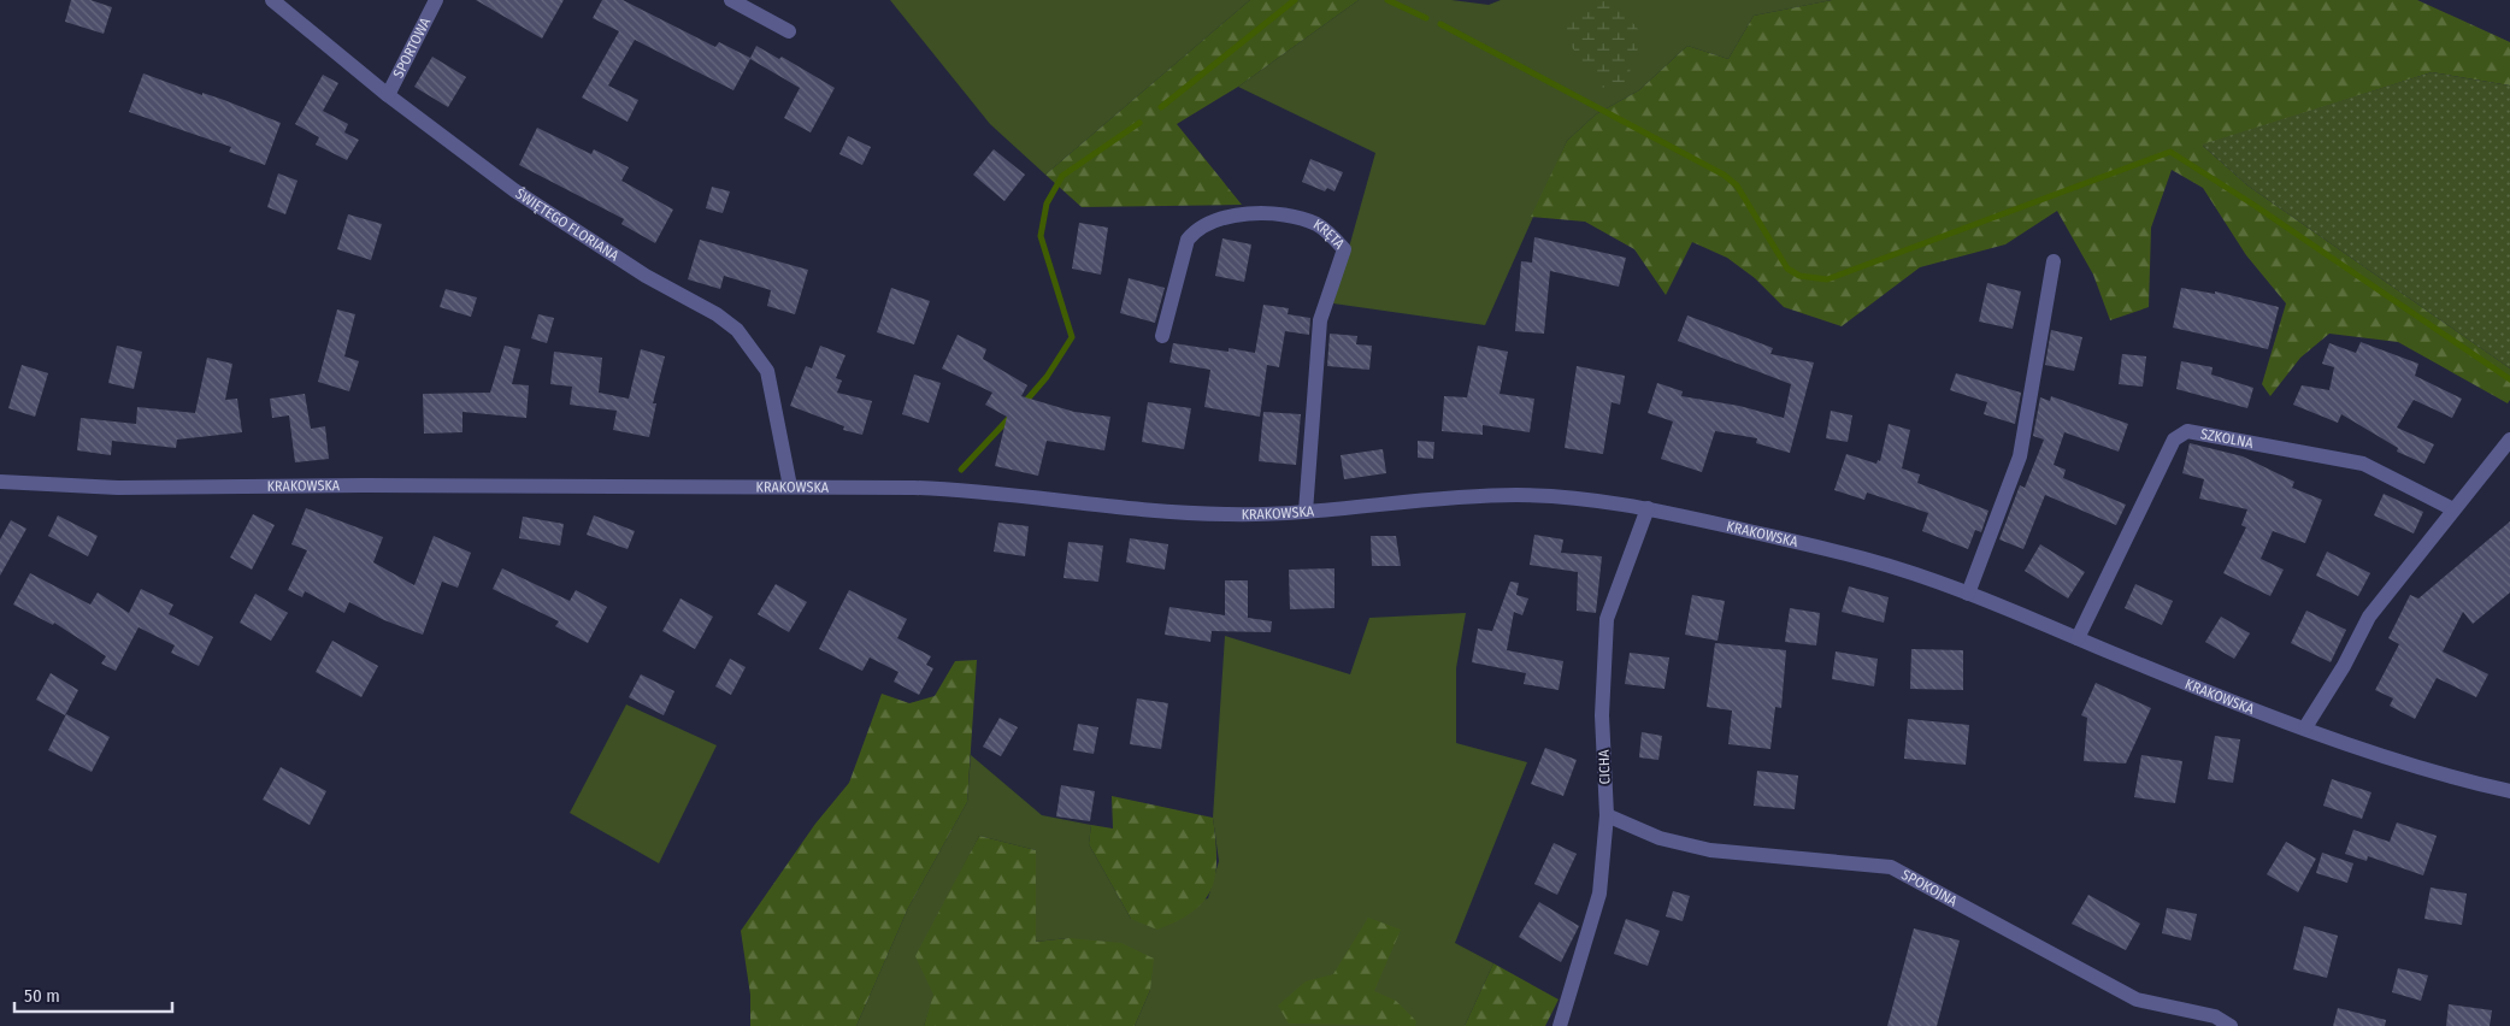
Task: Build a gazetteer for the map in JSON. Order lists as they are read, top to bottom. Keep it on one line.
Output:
{"streets":{"street":["SPORTOWA","ŚWIĘTEGO FLORIANA","KRĘTA","SZKOLNA","KRAKOWSKA","CICHA","SPOKOJNA"]},"crossings":[["SPORTOWA","ŚWIĘTEGO FLORIANA"],["ŚWIĘTEGO FLORIANA","KRAKOWSKA"],["KRĘTA","KRAKOWSKA"],["SZKOLNA","KRAKOWSKA"],["KRAKOWSKA","CICHA"],["CICHA","SPOKOJNA"]],"scale_bar":"50 m"}
